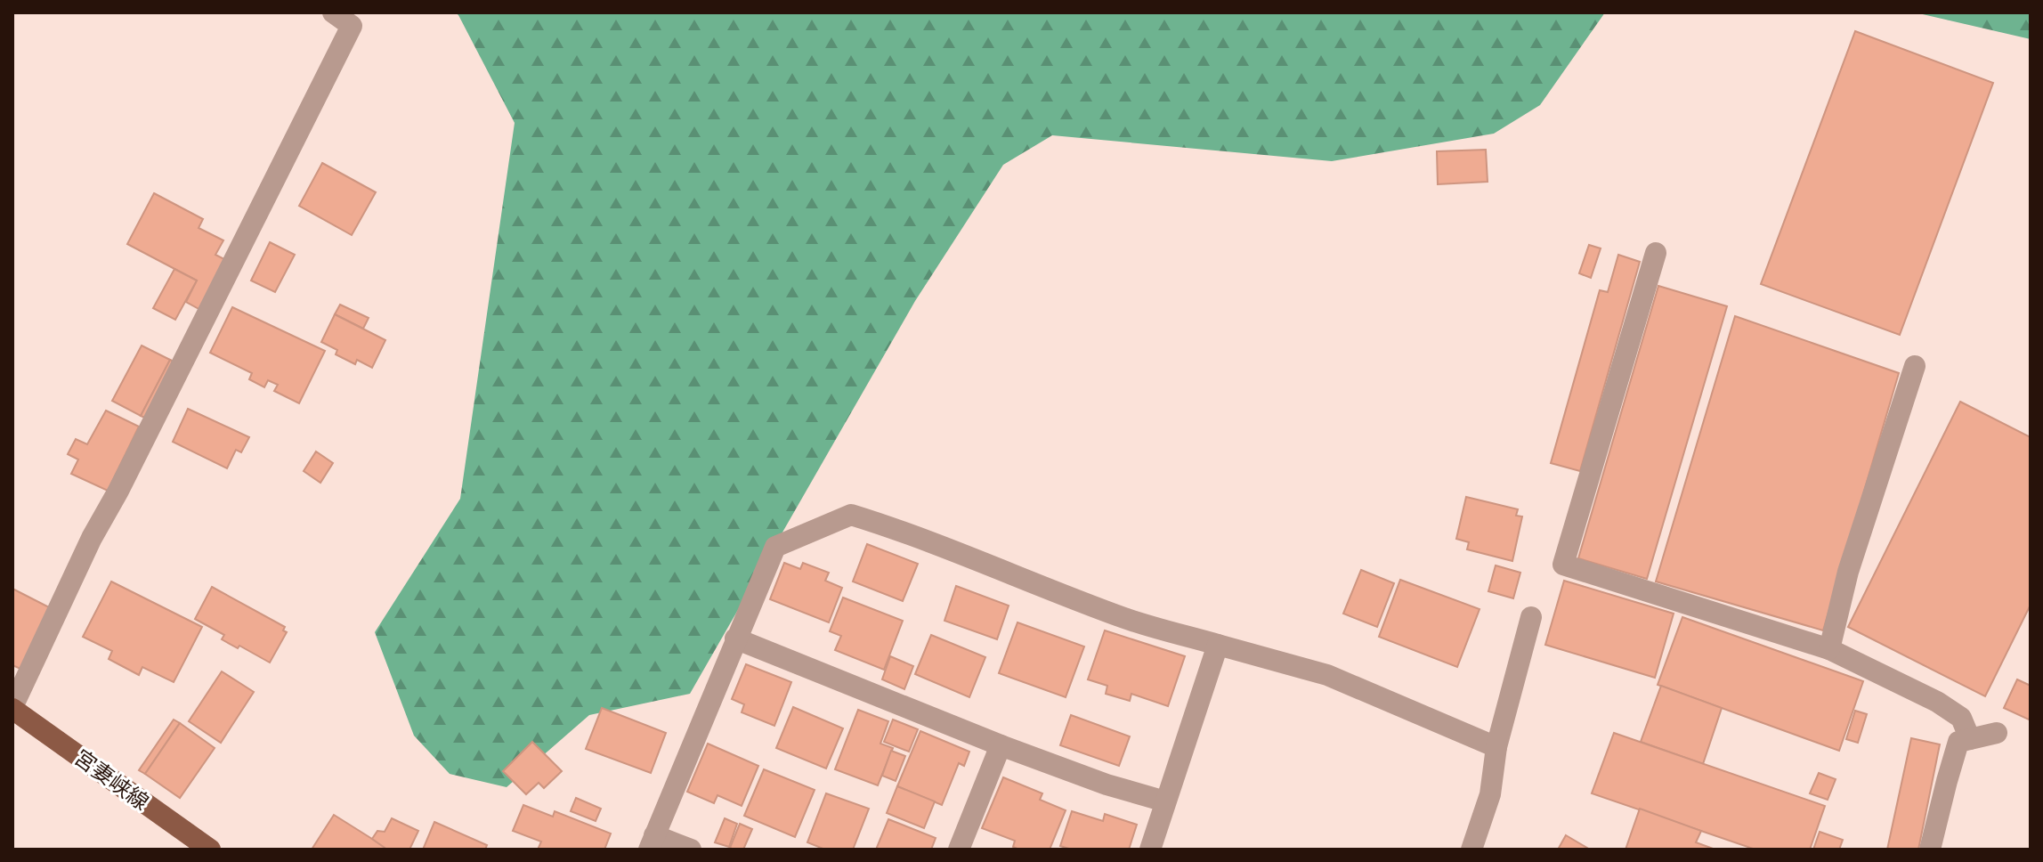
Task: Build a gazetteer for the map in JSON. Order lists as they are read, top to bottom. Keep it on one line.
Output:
{"streets":{"main road":["宮妻峡線"]}}
